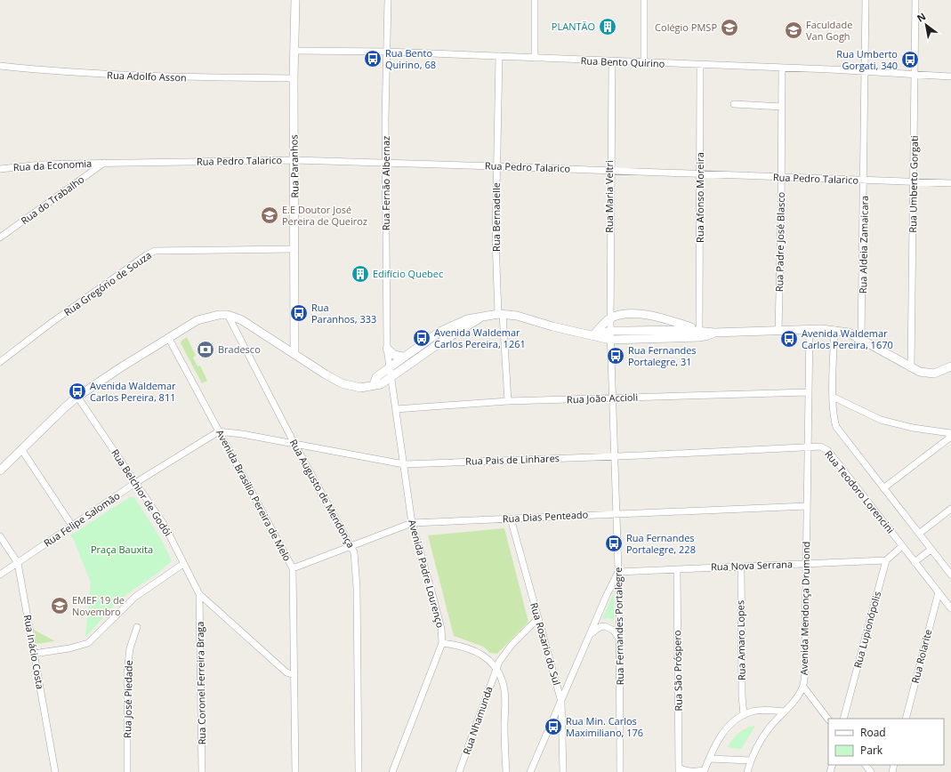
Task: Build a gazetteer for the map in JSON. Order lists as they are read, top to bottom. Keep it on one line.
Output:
{"streets":{"street":["Rua Bento Quirino","Rua Adolfo Asson","Rua Pedro Talarico","Rua da Economia","Rua Paranhos","Rua Fernão Albernaz","Rua Umberto Gorgati","Rua Maria Veltri","Rua Afonso Moreira","Rua do Trabalho","Rua Bernadelle","Rua Padre José Blasco","Rua Aldeia Zamaicara","Rua Gregório de Souza","Rua João Accioli","Rua Pais de Linhares","Rua Teodoro Lorencini","Rua Belchior de Godói","Rua Augusto de Mendonça","Avenida Brasilio Pereira de Melo","Rua Dias Penteado","Rua Felipe Salomão","Rua Nova Serrana","Avenida Padre Lourenço","Avenida Mendonça Drumond","Rua Fernandes Portalegre","Rua Lupionópolis","Rua Amaro Lopes","Rua Rosario do Sul","Rua Inácio Costa","Rua Rolarite","Rua São Próspero","Rua Coronel Ferreira Braga","Rua José Piedade","Rua Nhamunda"]},"crossings":[["Rua Bento Quirino","Rua Paranhos"],["Rua Bento Quirino","Rua Fernão Albernaz"],["Rua Bento Quirino","Rua Umberto Gorgati"],["Rua Bento Quirino","Rua Maria Veltri"],["Rua Bento Quirino","Rua Afonso Moreira"],["Rua Bento Quirino","Rua Bernadelle"],["Rua Bento Quirino","Rua Padre José Blasco"],["Rua Bento Quirino","Rua Aldeia Zamaicara"],["Rua Adolfo Asson","Rua Paranhos"],["Rua Pedro Talarico","Rua da Economia"],["Rua Pedro Talarico","Rua Paranhos"],["Rua Pedro Talarico","Rua Fernão Albernaz"],["Rua Pedro Talarico","Rua Umberto Gorgati"],["Rua Pedro Talarico","Rua Maria Veltri"],["Rua Pedro Talarico","Rua Afonso Moreira"],["Rua Pedro Talarico","Rua do Trabalho"],["Rua Pedro Talarico","Rua Bernadelle"],["Rua Pedro Talarico","Rua Padre José Blasco"],["Rua Pedro Talarico","Rua Aldeia Zamaicara"],["Rua da Economia","Rua do Trabalho"],["Rua Paranhos","Rua Gregório de Souza"],["Rua Fernão Albernaz","Avenida Padre Lourenço"],["Rua Maria Veltri","Rua Fernandes Portalegre"],["Rua Bernadelle","Rua João Accioli"],["Rua João Accioli","Avenida Padre Lourenço"],["Rua João Accioli","Rua Fernandes Portalegre"],["Rua Pais de Linhares","Rua Teodoro Lorencini"],["Rua Pais de Linhares","Rua Augusto de Mendonça"],["Rua Pais de Linhares","Avenida Brasilio Pereira de Melo"],["Rua Pais de Linhares","Rua Felipe Salomão"],["Rua Pais de Linhares","Avenida Padre Lourenço"],["Rua Pais de Linhares","Avenida Mendonça Drumond"],["Rua Pais de Linhares","Rua Fernandes Portalegre"],["Rua Teodoro Lorencini","Avenida Mendonça Drumond"],["Rua Teodoro Lorencini","Rua Rolarite"],["Rua Belchior de Godói","Avenida Brasilio Pereira de Melo"],["Rua Belchior de Godói","Rua Felipe Salomão"],["Rua Belchior de Godói","Rua Coronel Ferreira Braga"],["Rua Augusto de Mendonça","Rua Dias Penteado"],["Avenida Brasilio Pereira de Melo","Rua Dias Penteado"],["Avenida Brasilio Pereira de Melo","Rua Felipe Salomão"],["Rua Dias Penteado","Avenida Padre Lourenço"],["Rua Dias Penteado","Avenida Mendonça Drumond"],["Rua Dias Penteado","Rua Fernandes Portalegre"],["Rua Dias Penteado","Rua Rosario do Sul"],["Rua Felipe Salomão","Rua Inácio Costa"],["Rua Nova Serrana","Avenida Mendonça Drumond"],["Rua Nova Serrana","Rua Fernandes Portalegre"],["Rua Nova Serrana","Rua Lupionópolis"],["Rua Nova Serrana","Rua Amaro Lopes"],["Rua Nova Serrana","Rua São Próspero"],["Rua Rosario do Sul","Rua Nhamunda"]],"parks":["Praça Bauxita"],"places":{"building":["PLANTÃO","Edifício Quebec"],"school or university":["Colégio PMSP","Faculdade Van Gogh","E.E Doutor José Pereira de Queiroz","EMEF 19 de Novembro"],"bus stop":["Rua Bento Quirino, 68","Rua Umberto Gorgati, 340","Rua Paranhos, 333","Avenida Waldemar Carlos Pereira, 1261","Avenida Waldemar Carlos Pereira, 1670","Rua Fernandes Portalegre, 31","Avenida Waldemar Carlos Pereira, 811","Rua Fernandes Portalegre, 228","Rua Min. Carlos Maximiliano, 176"],"bank":["Bradesco"]},"legend":["Road","Park"],"north":"top left"}
